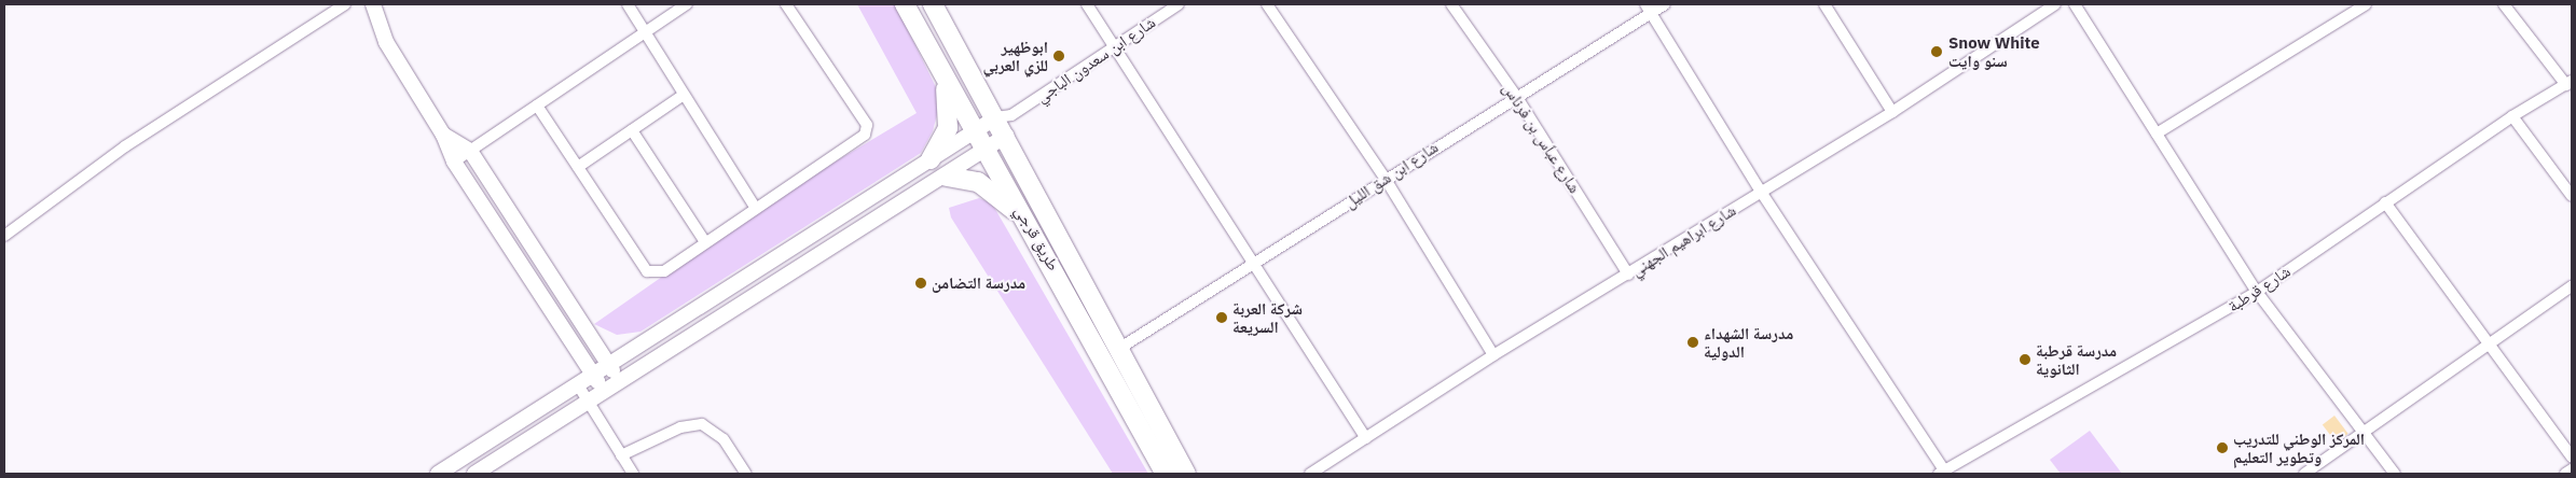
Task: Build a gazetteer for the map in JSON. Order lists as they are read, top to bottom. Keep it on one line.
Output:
{"streets":{"highway":["طريق قرجي"],"street":["شارع ابن سعدون الباجي","شارع عباّس بن فرناس","شارع ابن شق الليل","شارع ابراهيم الجهني","شارع قرطبة"]},"crossings":[["شارع ابن سعدون الباجي","طريق قرجي"],["شارع عباّس بن فرناس","شارع ابن شق الليل"],["شارع عباّس بن فرناس","شارع ابراهيم الجهني"],["شارع ابن شق الليل","طريق قرجي"]],"places":["Snow White سنو وايت","ابوظهير للزي العربي","مدرسة التضامن","شركة العربة السريعة","مدرسة الشهداء الدولية","مدرسة قرطبة الثانوية","المركز الوطني للتدريب وتطوير التعليم"]}
